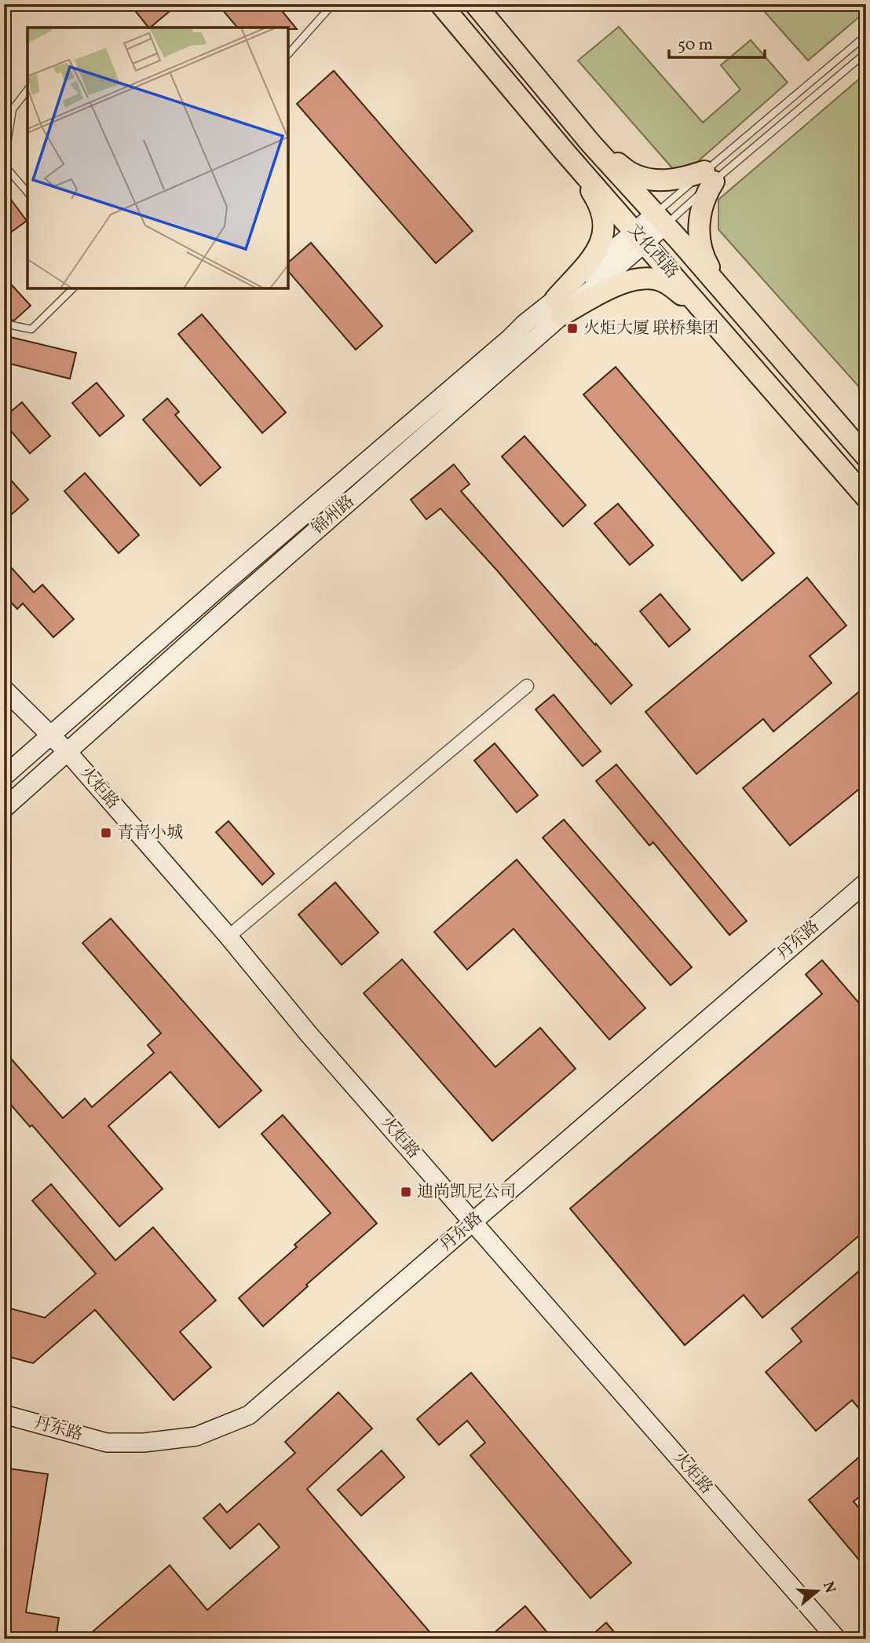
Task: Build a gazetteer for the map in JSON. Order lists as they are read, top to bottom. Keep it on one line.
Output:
{"streets":{"main road":["文化西路","锦州路","火炬路","丹东路"]},"crossings":[["文化西路","锦州路"],["锦州路","火炬路"],["火炬路","丹东路"]],"places":{"transit":["火炬大厦 联桥集团","青青小城","迪尚凯尼公司"]},"scale_bar":"50 m","north":"right"}
